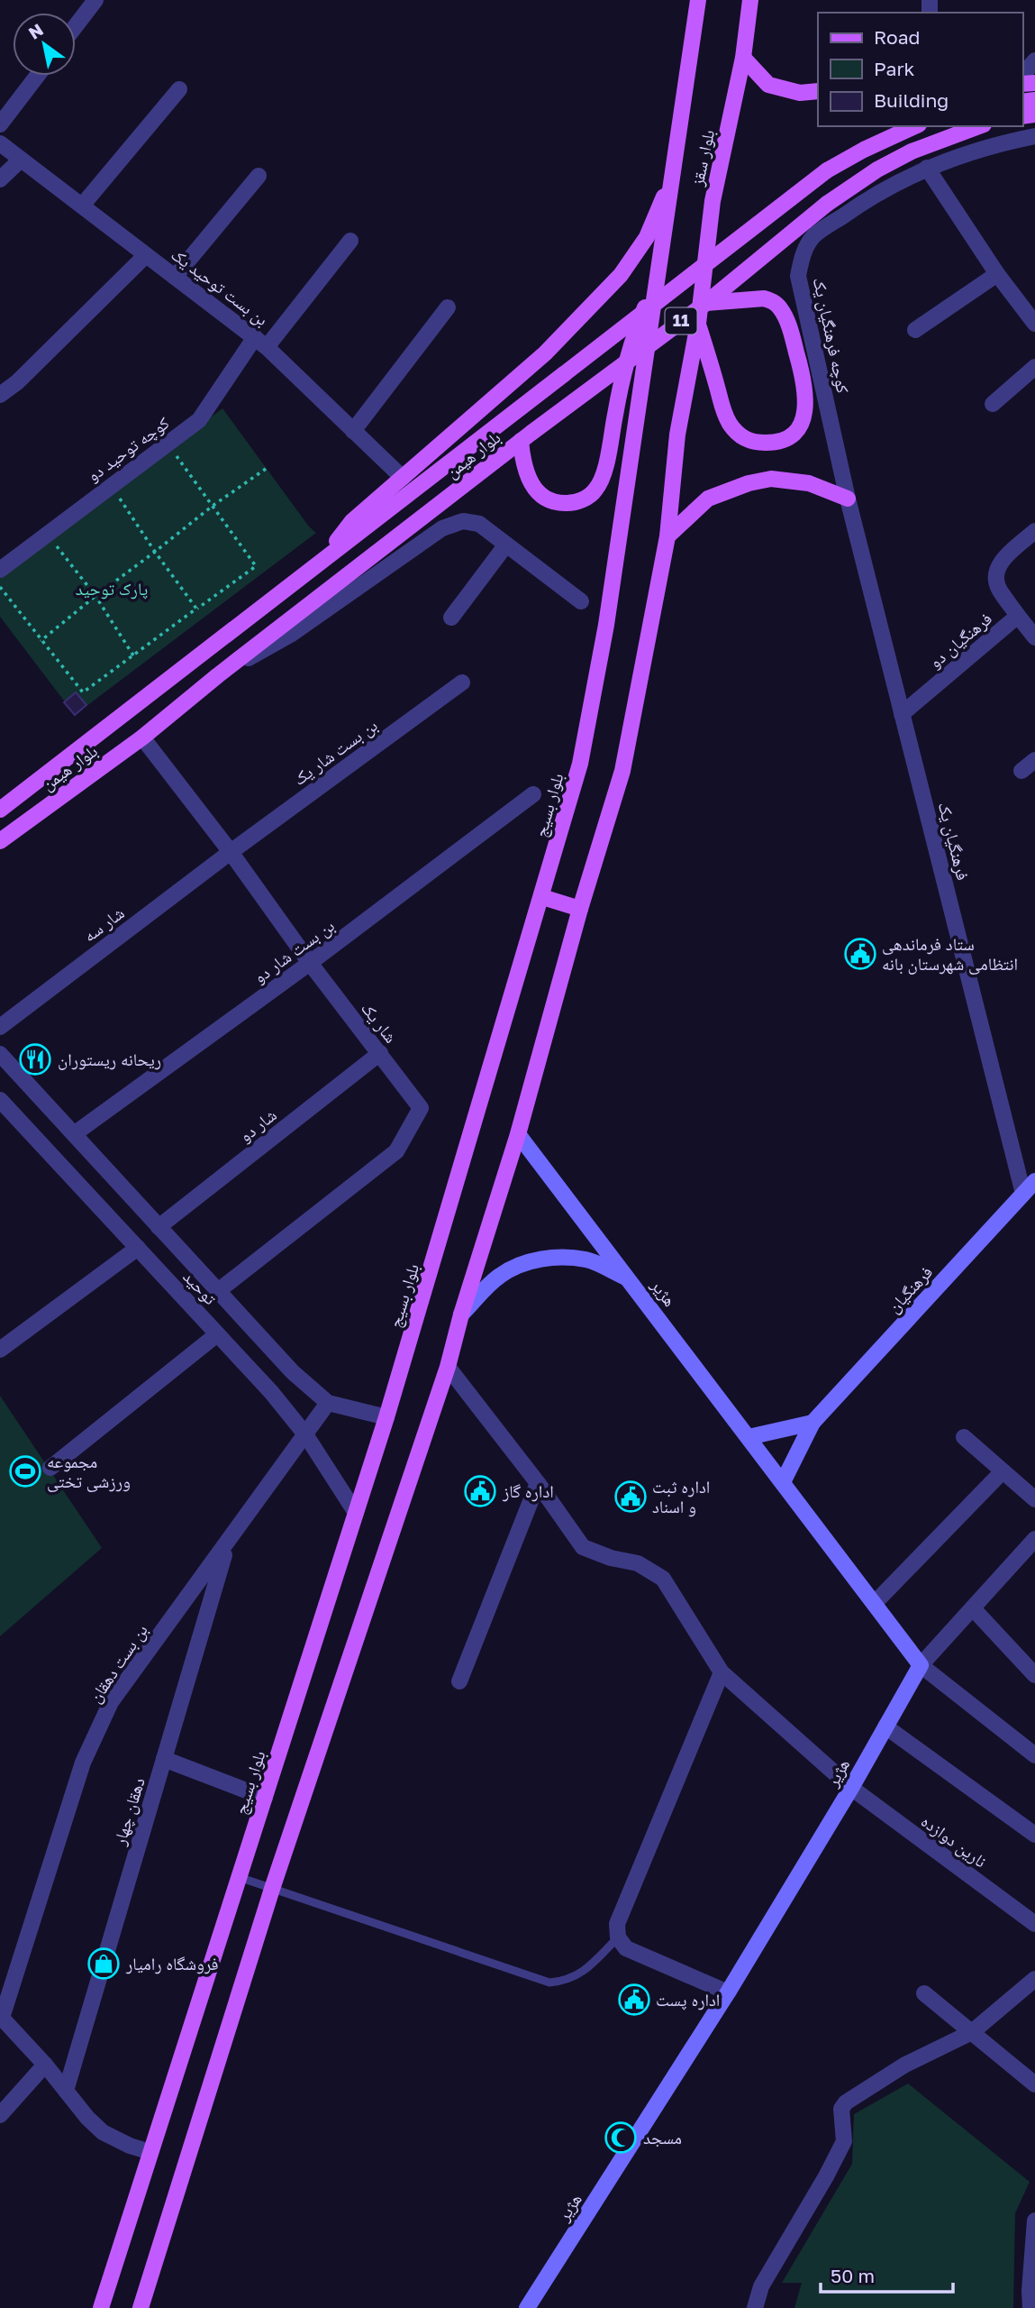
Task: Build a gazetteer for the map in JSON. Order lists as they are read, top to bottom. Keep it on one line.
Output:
{"streets":{"main road":["بلوار سقز","11","بلوار هیمن","بلوار بسیج","فرهنگیان","هژیر"],"street":["بن بست توحید یک","کوچه فرهنگیان یک","کوچه توحید دو","فرهنگیان دو","بن بست شار یک","فرهنگیان یک","شار سه","بن بست شار دو","شار یک","شار دو","توحید","بن بست دهقان","دهقان چهار","نارین دوازده"]},"crossings":[["بلوار سقز","11"],["بلوار سقز","بلوار بسیج"],["بن بست توحید یک","کوچه توحید دو"],["11","بلوار هیمن"],["11","بلوار بسیج"],["کوچه فرهنگیان یک","فرهنگیان یک"],["بلوار هیمن","شار یک"],["فرهنگیان دو","فرهنگیان یک"],["بن بست شار یک","شار سه"],["بن بست شار یک","شار یک"],["بلوار بسیج","توحید"],["فرهنگیان یک","فرهنگیان"],["شار سه","شار یک"],["بن بست شار دو","شار یک"],["بن بست شار دو","توحید"],["شار یک","شار دو"],["شار یک","توحید"],["شار دو","توحید"],["توحید","بن بست دهقان"],["فرهنگیان","هژیر"],["هژیر","نارین دوازده"],["بن بست دهقان","دهقان چهار"]],"parks":["پارک توحید"],"places":{"public building":["ستاد فرماندهی انتظامی شهرستان بانه","اداره گاز","اداره ثبت و اسناد","اداره پست"],"restaurant":["ریحانە ریستوران"],"sports":["مجموعه ورزشی تختی"],"shop":["فروشگاه رامیار"],"mosque":["مسجد"]},"legend":["Road","Park","Building"],"scale_bar":"50 m","north":"top left"}
